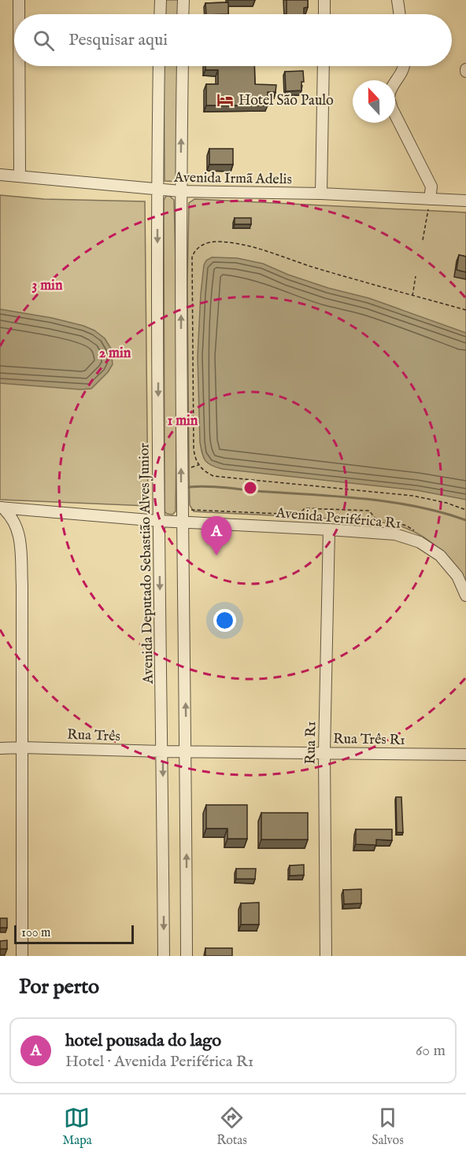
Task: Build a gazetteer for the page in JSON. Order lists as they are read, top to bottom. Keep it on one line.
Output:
{"streets":{"street":["Avenida Irmã Adelis","Avenida Periférica R1","Avenida Deputado Sebastião Alves Junior","Rua Três","Rua Três R1","Rua R1"]},"crossings":[["Avenida Irmã Adelis","Avenida Deputado Sebastião Alves Junior"],["Avenida Periférica R1","Avenida Deputado Sebastião Alves Junior"],["Avenida Periférica R1","Rua R1"],["Avenida Deputado Sebastião Alves Junior","Rua Três"],["Rua Três","Rua Três R1"],["Rua Três R1","Rua R1"]],"places":{"hotel":["Hotel São Paulo"]},"scale_bar":"100 m","north":"top","page":{"search":"Pesquisar aqui","pins":"A","scale":"100 m","heading":"Por perto","list":[{"mark":"A","name":"hotel pousada do lago","note":"Hotel · Avenida Periférica R1","value":"60 m"}],"nav":["Mapa","Rotas","Salvos"]},"rings":["3 min","2 min","1 min"]}
